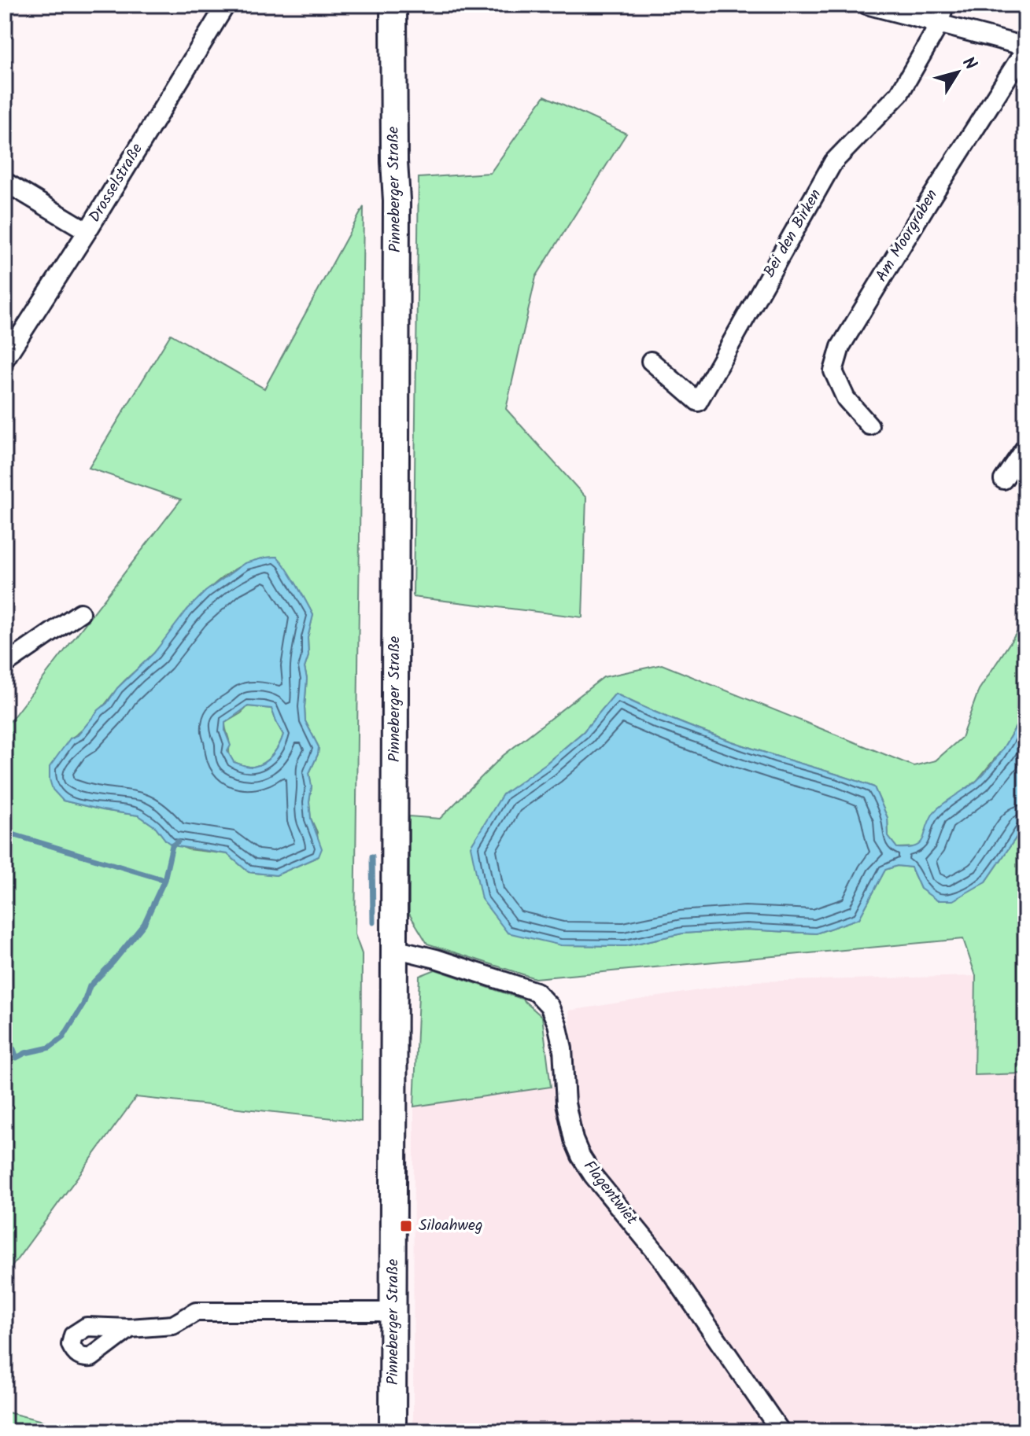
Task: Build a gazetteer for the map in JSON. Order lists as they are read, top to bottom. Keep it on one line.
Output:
{"streets":{"main road":["Pinneberger Straße"],"street":["Drosselstraße","Bei den Birken","Am Moorgraben","Flagentwiet"]},"crossings":[["Pinneberger Straße","Flagentwiet"]],"places":{"transit":["Siloahweg"]},"north":"top right"}
